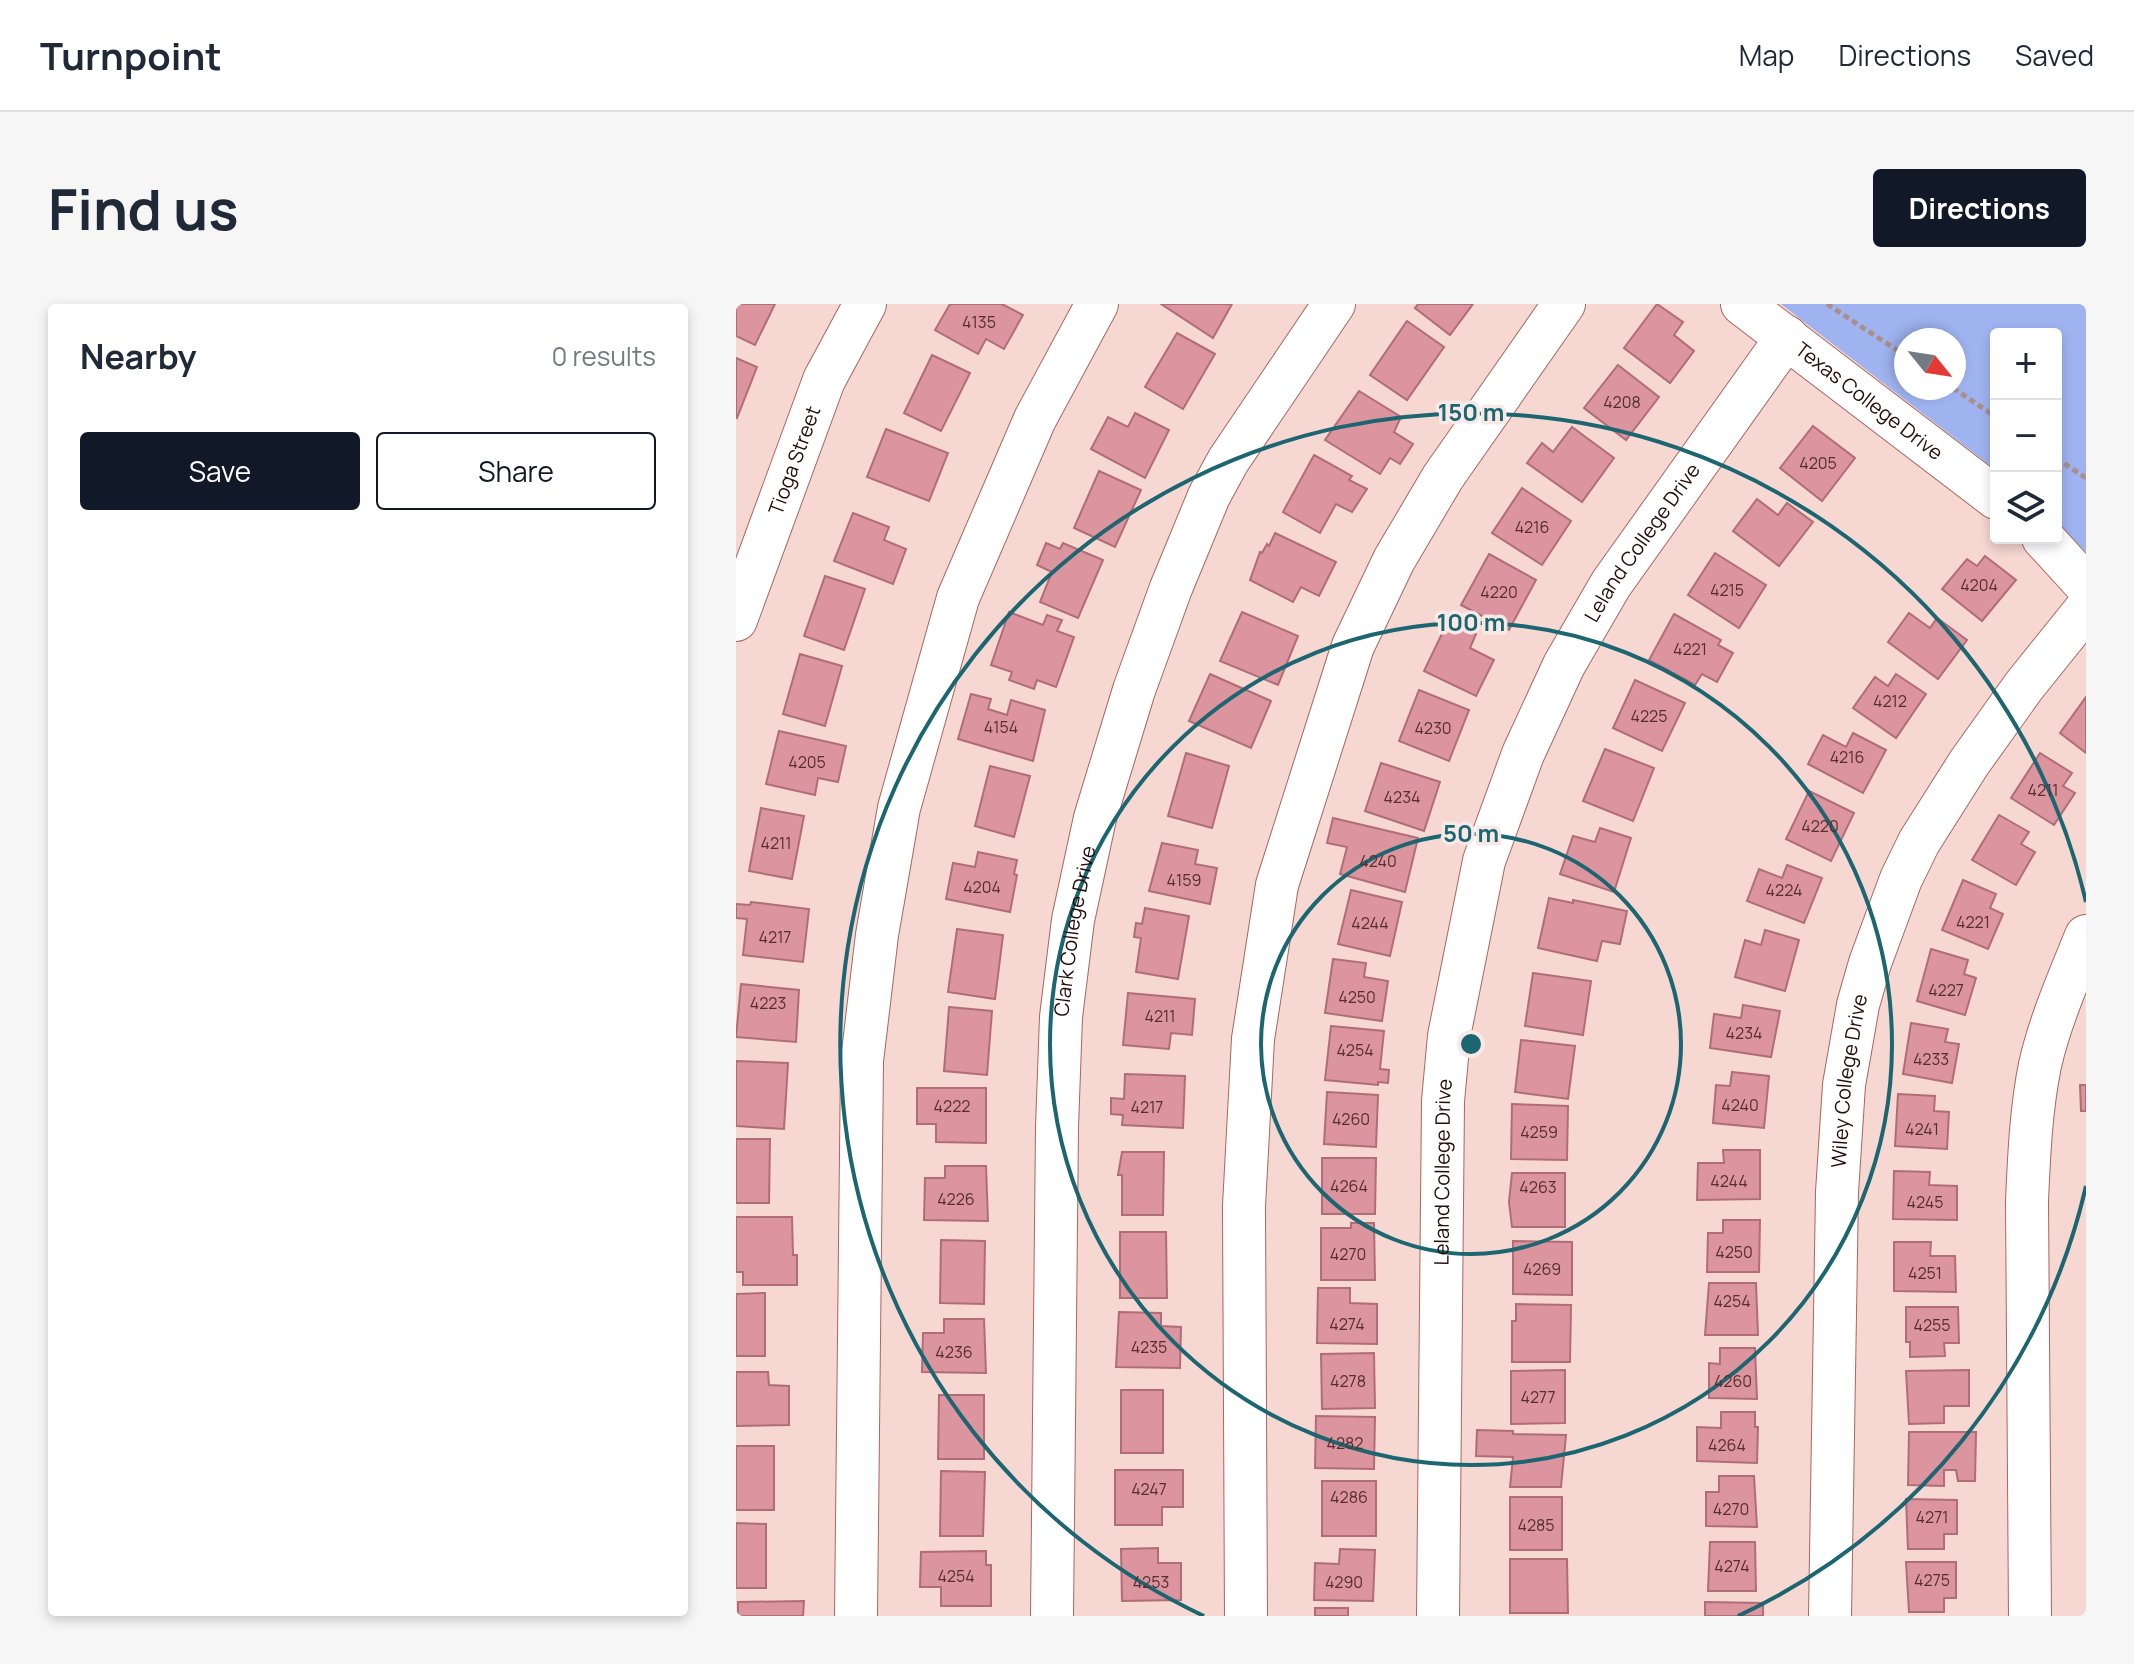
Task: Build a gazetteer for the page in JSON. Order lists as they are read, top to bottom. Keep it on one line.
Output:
{"streets":{"street":["Texas College Drive","Tioga Street","Leland College Drive","Clark College Drive","Wiley College Drive"]},"crossings":[["Texas College Drive","Leland College Drive"]],"house_numbers":["4135","4208","4205","4216","4204","4215","4220","4221","4212","4225","4154","4230","4216","4205","4211","4234","4220","4211","4240","4159","4204","4224","4221","4244","4217","4227","4250","4223","4211","4234","4254","4233","4240","4222","4217","4260","4241","4259","4244","4264","4263","4226","4245","4250","4270","4269","4251","4254","4274","4255","4235","4236","4278","4260","4277","4282","4264","4247","4286","4270","4271","4285","4274","4254","4275","4253","4290"],"north":"bottom right","page":{"header":"Turnpoint","nav":["Map","Directions","Saved"],"buttons":["Directions",["Save","Share"]],"title":"Find us","heading":["Nearby","0 results"],"map_buttons":["+","−"]},"rings":["150 m","100 m","50 m"]}
